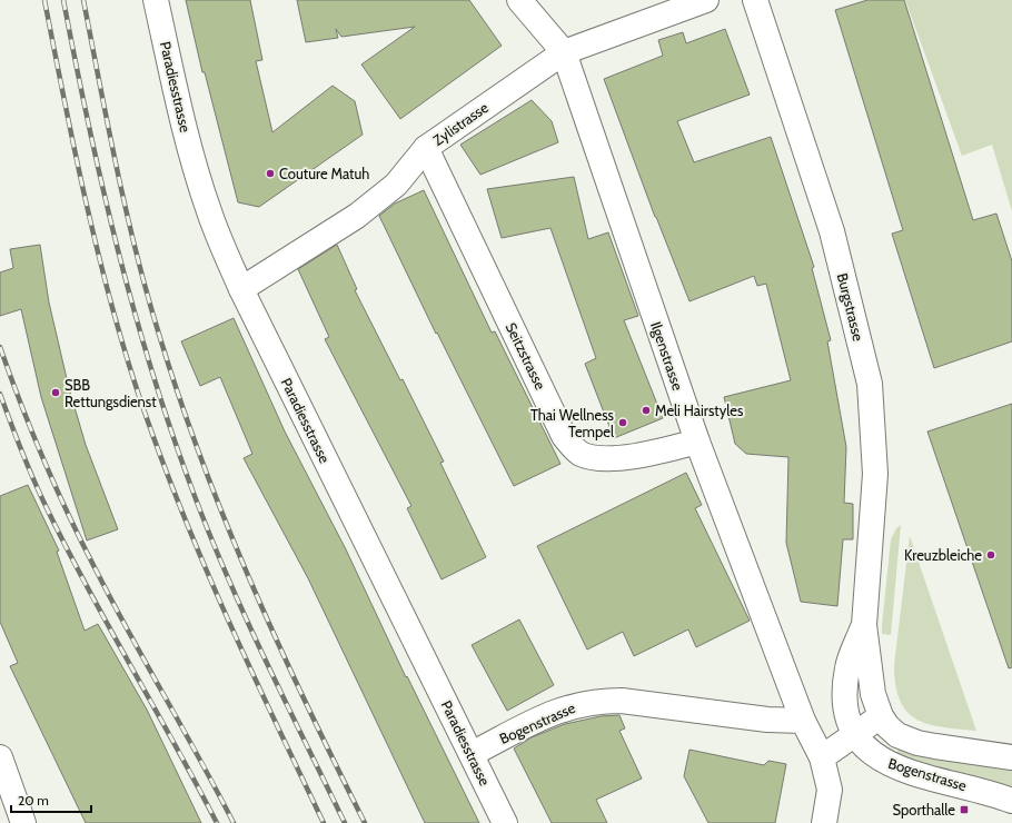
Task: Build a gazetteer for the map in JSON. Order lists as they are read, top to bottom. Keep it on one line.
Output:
{"streets":{"street":["Paradiesstrasse","Zylistrasse","Burgstrasse","Seitzstrasse","Ilgenstrasse","Bogenstrasse"]},"crossings":[["Paradiesstrasse","Zylistrasse"],["Paradiesstrasse","Bogenstrasse"],["Zylistrasse","Seitzstrasse"],["Zylistrasse","Ilgenstrasse"],["Burgstrasse","Bogenstrasse"],["Seitzstrasse","Ilgenstrasse"],["Ilgenstrasse","Bogenstrasse"]],"places":{"other":["Couture Matuh","SBB Rettungsdienst","Meli Hairstyles","Thai Wellness Tempel","Kreuzbleiche"],"transit":["Sporthalle"]},"scale_bar":"20 m"}
